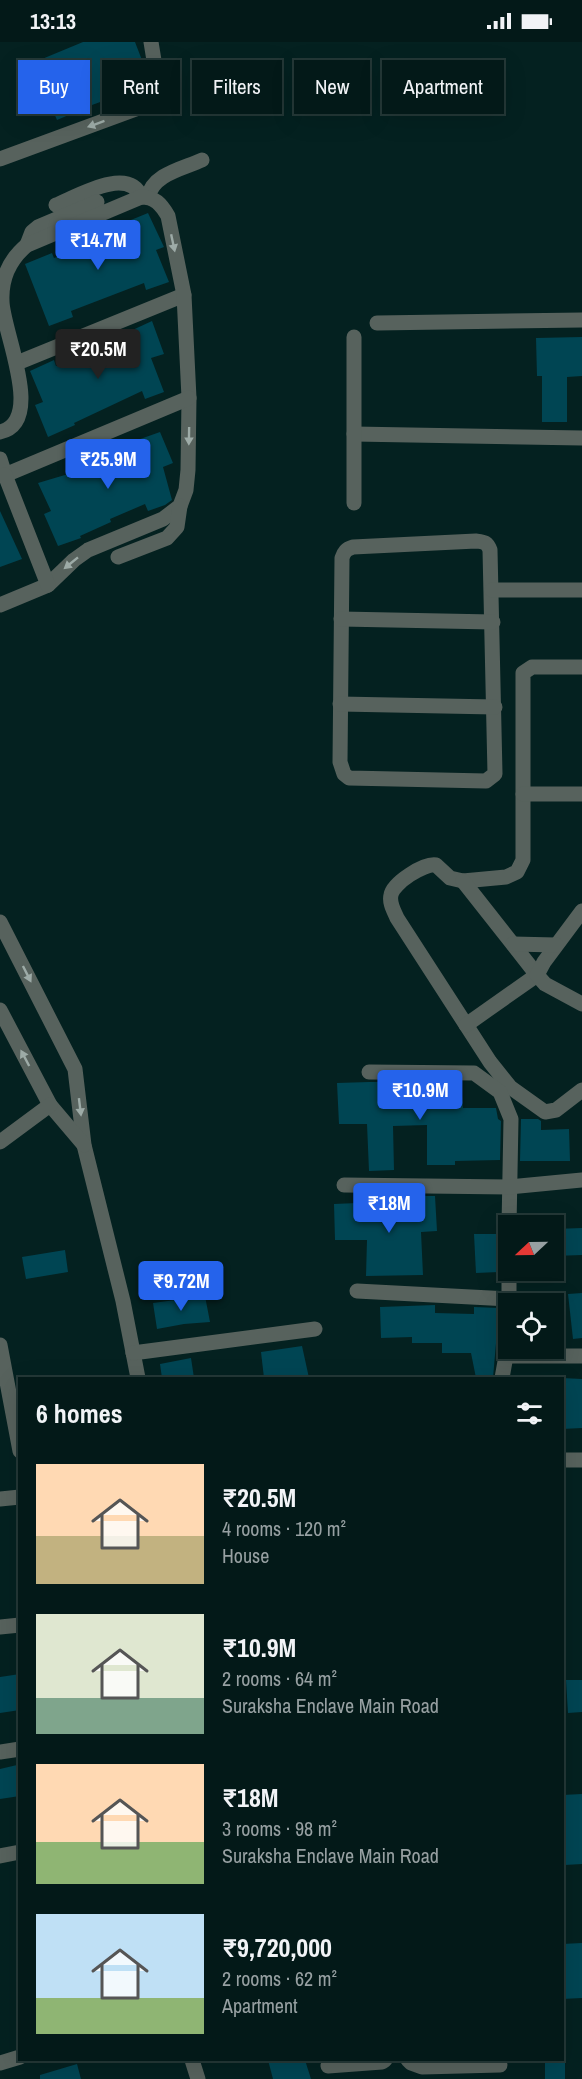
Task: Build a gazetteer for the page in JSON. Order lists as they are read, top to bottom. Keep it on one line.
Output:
{"north":"left","page":{"status":"13:13","chip":["Buy","Rent","Filters","New","Apartment"],"price":["₹14.7M","₹20.5M","₹25.9M","₹10.9M","₹18M","₹9.72M"],"heading":"6 homes","list":[{"name":"₹20.5M","note":"4 rooms · 120 m² · House"},{"name":"₹10.9M","note":"2 rooms · 64 m² · Suraksha Enclave Main Road"},{"name":"₹18M","note":"3 rooms · 98 m² · Suraksha Enclave Main Road"},{"name":"₹9,720,000","note":"2 rooms · 62 m² · Apartment"}]}}
